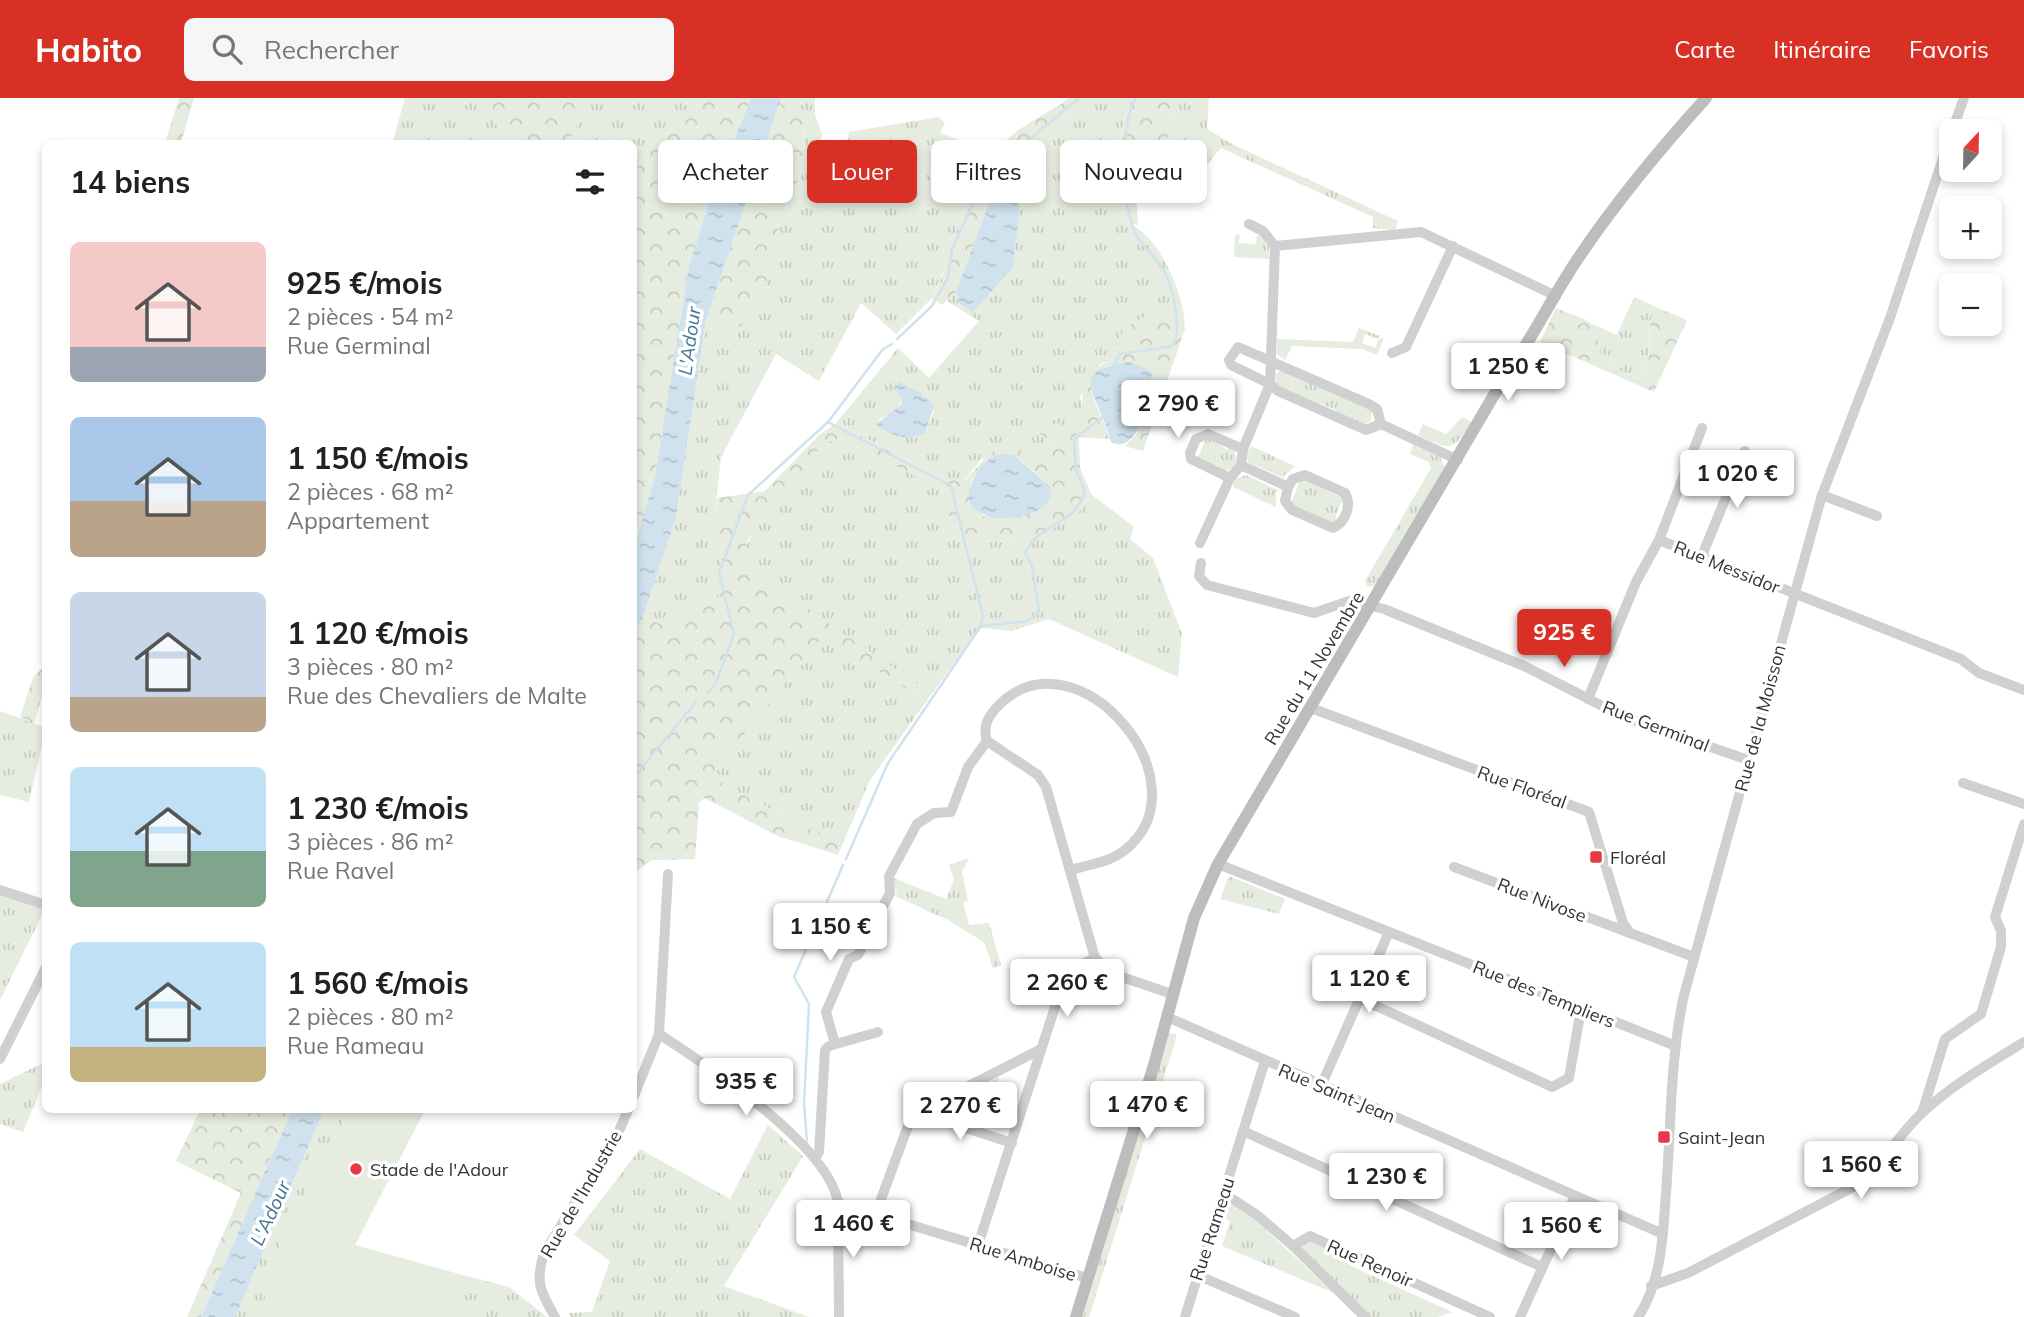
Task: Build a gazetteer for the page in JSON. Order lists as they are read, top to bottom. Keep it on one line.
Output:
{"streets":{"street":["Rue Messidor","Rue du 11 Novembre","Rue de la Moisson","Rue Germinal","Rue Floréal","Rue Nivose","Rue des Templiers","Rue Saint-Jean","Rue de l'Industrie","Rue Rameau","Rue Amboise","Rue Renoir"]},"crossings":[["Rue Messidor","Rue de la Moisson"],["Rue du 11 Novembre","Rue Germinal"],["Rue du 11 Novembre","Rue Floréal"],["Rue du 11 Novembre","Rue des Templiers"],["Rue du 11 Novembre","Rue Saint-Jean"],["Rue du 11 Novembre","Rue Amboise"],["Rue de la Moisson","Rue Germinal"],["Rue de la Moisson","Rue des Templiers"],["Rue de la Moisson","Rue Saint-Jean"],["Rue Floréal","Rue Nivose"],["Rue Saint-Jean","Rue Rameau"]],"water":["L'Adour"],"places":{"transit":["Floréal","Saint-Jean"],"other":["Stade de l'Adour"]},"north":"top","page":{"header":"Habito","search":"Rechercher","nav":["Carte","Itinéraire","Favoris"],"map_buttons":["+","−"],"chip":["Acheter","Louer","Filtres","Nouveau"],"heading":"14 biens","list":[{"name":"925 €/mois","note":"2 pièces · 54 m² · Rue Germinal"},{"name":"1 150 €/mois","note":"2 pièces · 68 m² · Appartement"},{"name":"1 120 €/mois","note":"3 pièces · 80 m² · Rue des Chevaliers de Malte"},{"name":"1 230 €/mois","note":"3 pièces · 86 m² · Rue Ravel"},{"name":"1 560 €/mois","note":"2 pièces · 80 m² · Rue Rameau"}],"price":["1 250 €","2 790 €","1 020 €","925 €","1 150 €","1 120 €","2 260 €","935 €","1 470 €","2 270 €","1 560 €","1 230 €","1 460 €","1 560 €"]}}
